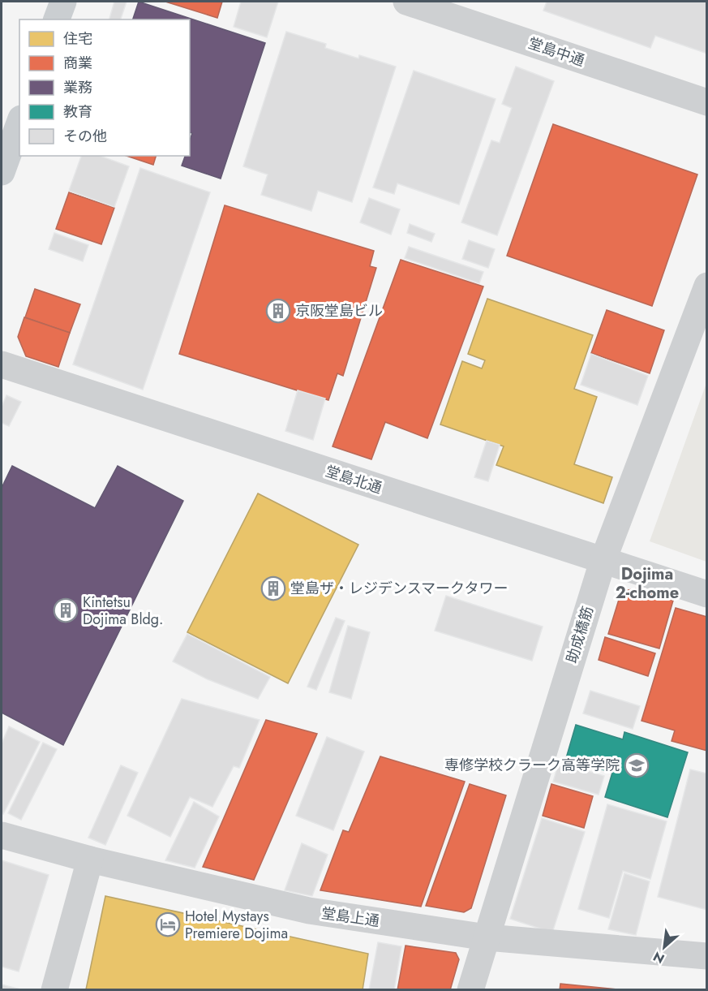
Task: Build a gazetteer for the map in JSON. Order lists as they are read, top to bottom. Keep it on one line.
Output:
{"streets":{"street":["堂島中通","堂島北通","助成橋筋","堂島上通"]},"crossings":[["堂島北通","助成橋筋"],["助成橋筋","堂島上通"]],"districts":["Dojima 2-chome"],"places":{"building":["京阪堂島ビル","堂島ザ・レジデンスマークタワー","Kintetsu Dojima Bldg."],"school or university":["専修学校クラーク高等学院"],"hotel":["Hotel Mystays Premiere Dojima"]},"legend":["住宅","商業","業務","教育","その他"],"north":"bottom left"}
